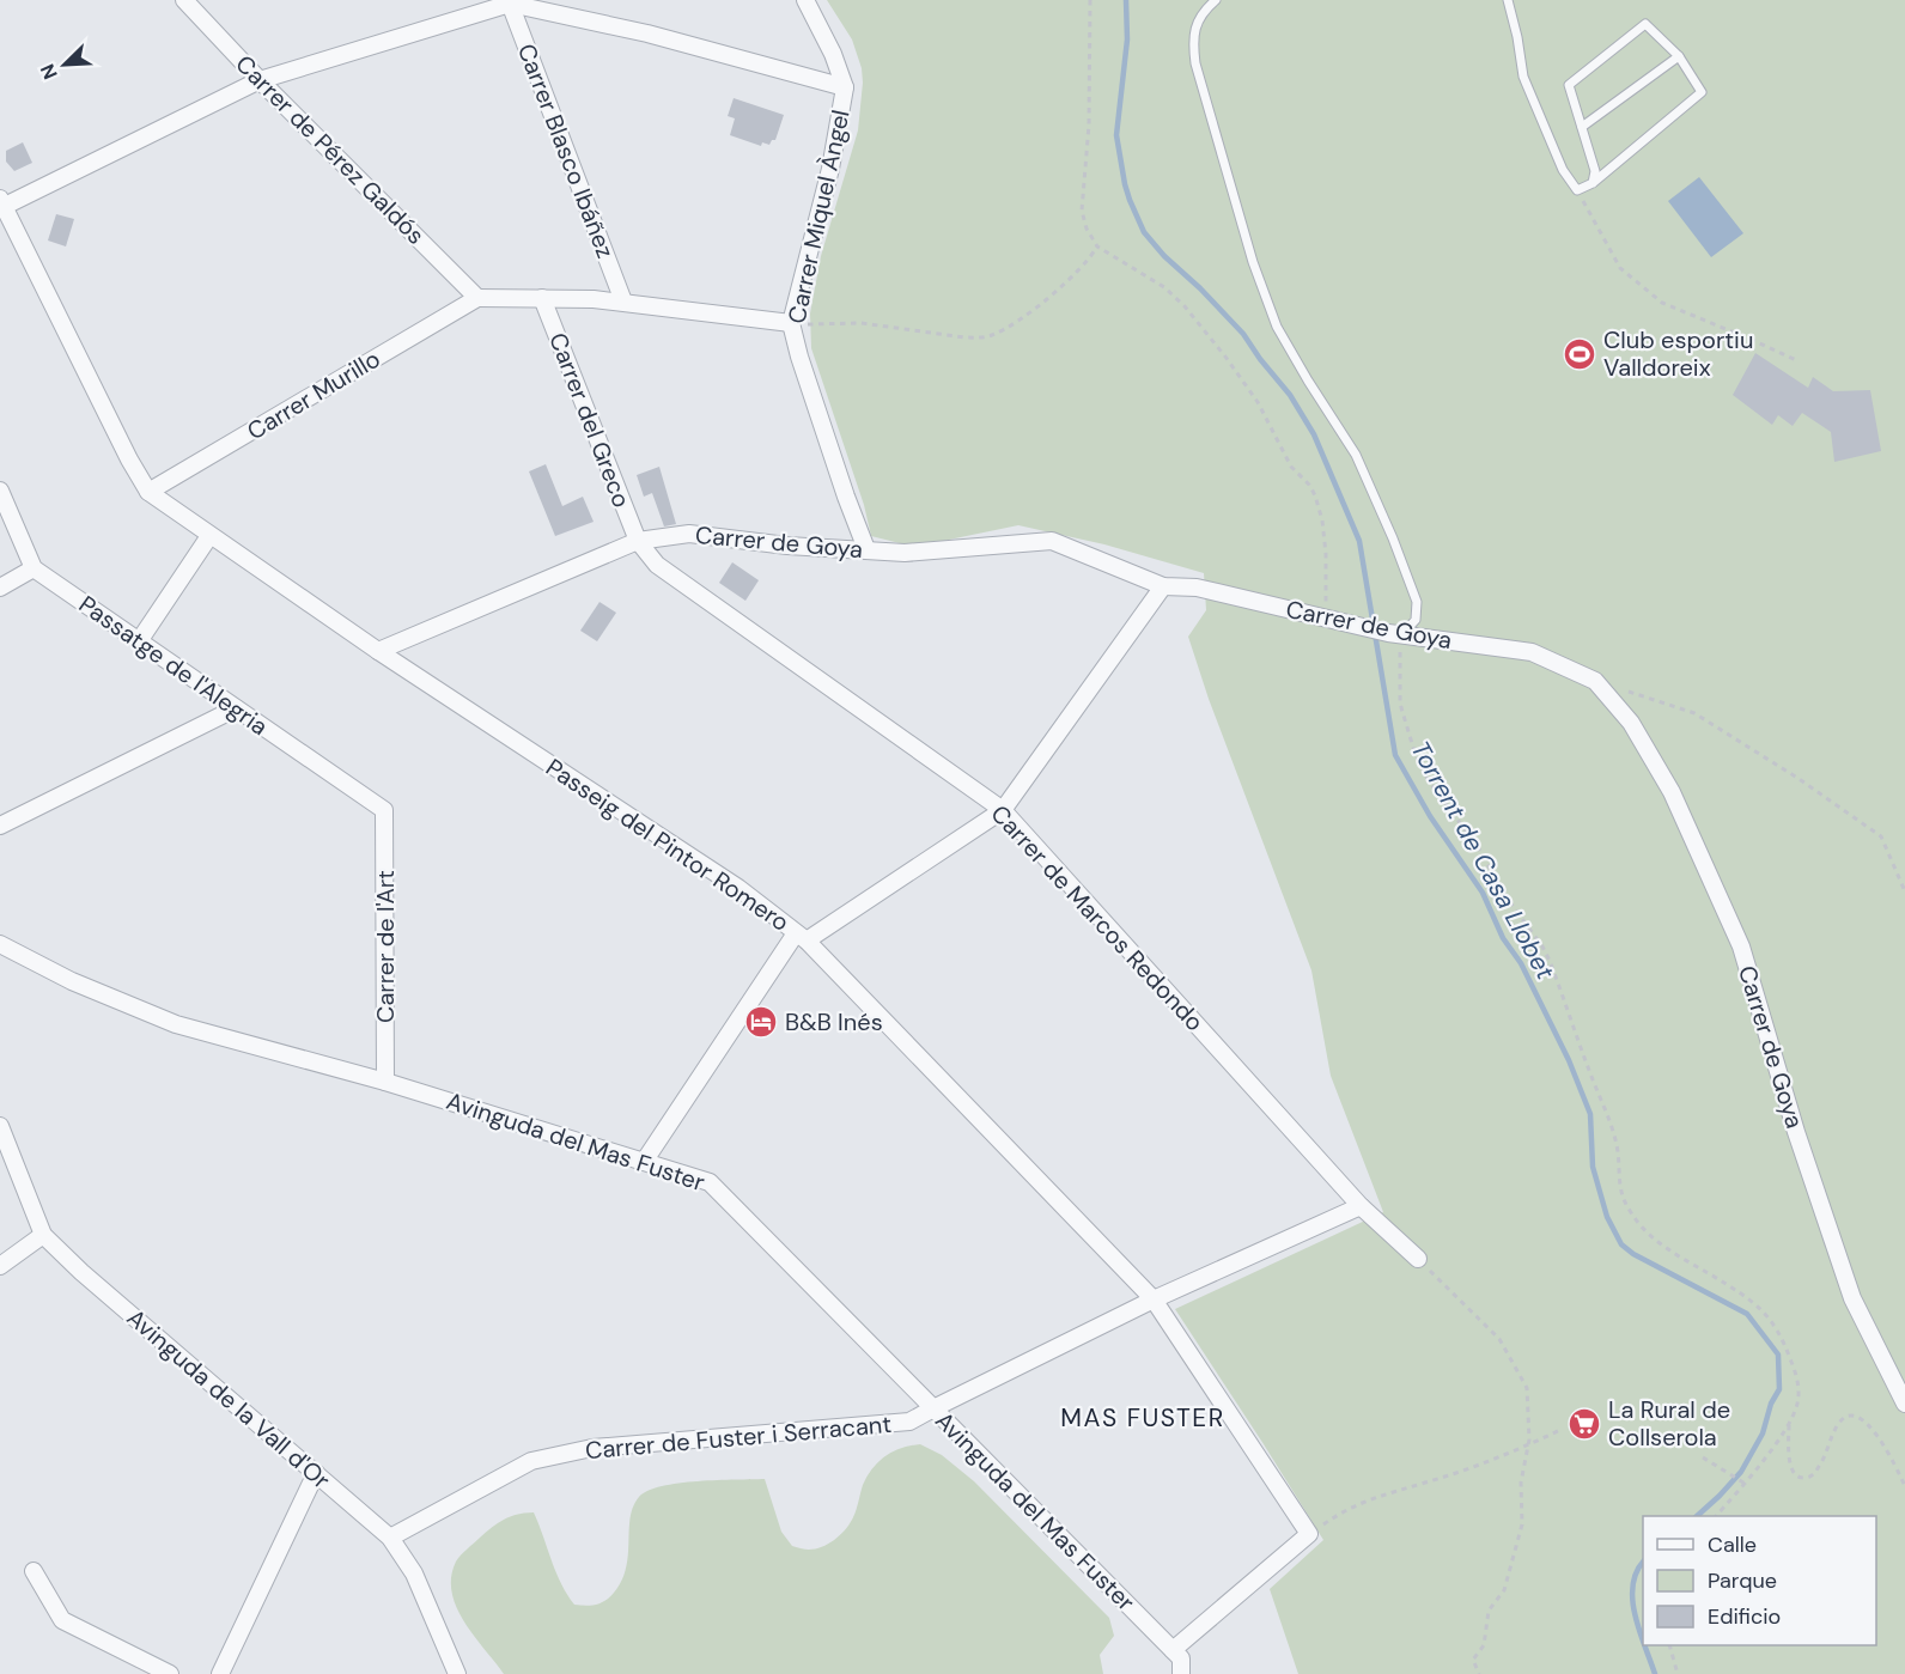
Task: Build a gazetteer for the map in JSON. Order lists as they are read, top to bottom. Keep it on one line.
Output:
{"streets":{"street":["Carrer de Pérez Galdós","Carrer Blasco Ibáñez","Carrer Miquel Àngel","Carrer Murillo","Carrer del Greco","Carrer de Goya","Passatge de l'Alegria","Passeig del Pintor Romero","Carrer de Marcos Redondo","Carrer de l'Art","Avinguda del Mas Fuster","Avinguda de la Vall d'Or","Carrer de Fuster i Serracant"]},"crossings":[["Carrer de Pérez Galdós","Carrer Murillo"],["Carrer Miquel Àngel","Carrer de Goya"],["Carrer Murillo","Passeig del Pintor Romero"],["Carrer del Greco","Carrer de Goya"],["Carrer del Greco","Carrer de Marcos Redondo"],["Carrer de Goya","Passeig del Pintor Romero"],["Carrer de Goya","Carrer de Marcos Redondo"],["Passatge de l'Alegria","Carrer de l'Art"],["Passeig del Pintor Romero","Carrer de Fuster i Serracant"],["Carrer de Marcos Redondo","Carrer de Fuster i Serracant"],["Carrer de l'Art","Avinguda del Mas Fuster"],["Avinguda del Mas Fuster","Carrer de Fuster i Serracant"],["Avinguda de la Vall d'Or","Carrer de Fuster i Serracant"]],"districts":["MAS FUSTER"],"water":["Torrent de Casa Llobet"],"places":{"sports":["Club esportiu Valldoreix"],"hotel":["B&B Inés"],"supermarket":["La Rural de Collserola"]},"legend":["Calle","Parque","Edificio"],"north":"bottom left"}
